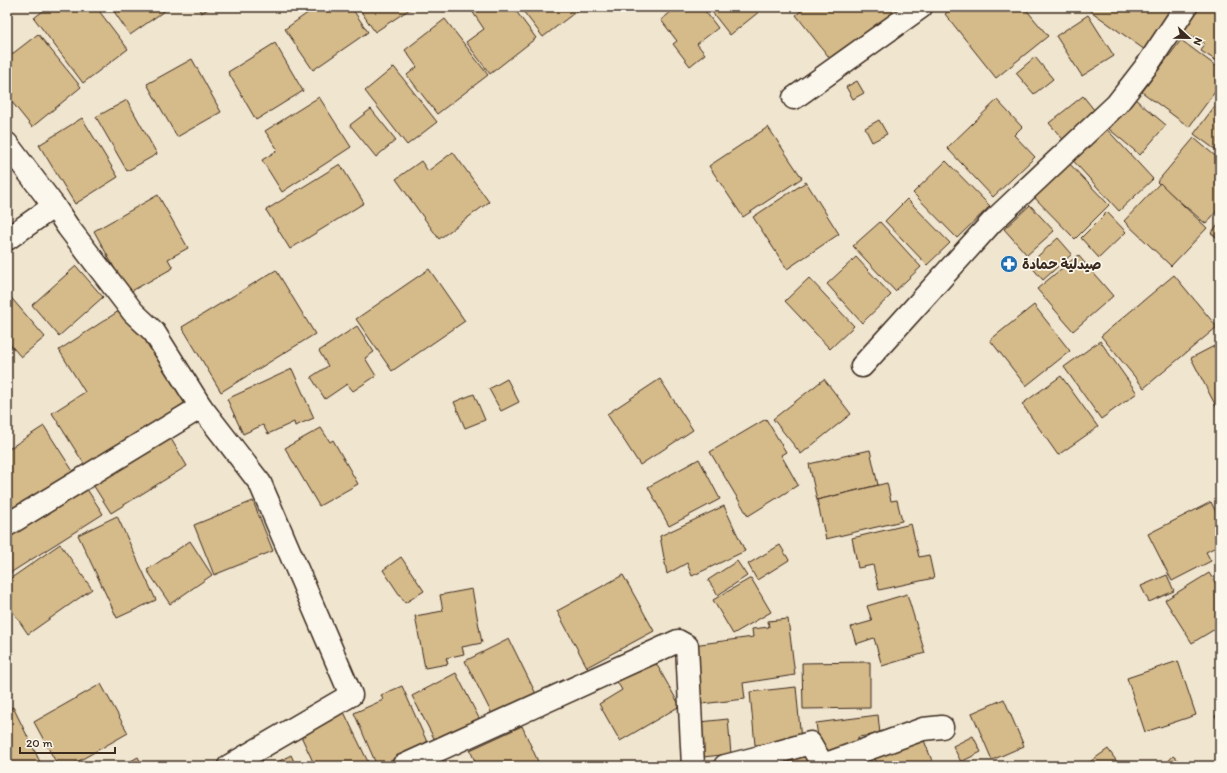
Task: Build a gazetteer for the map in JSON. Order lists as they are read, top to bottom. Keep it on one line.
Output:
{"places":{"pharmacy":["صيدلية حمادة"]},"scale_bar":"20 m","north":"right"}
